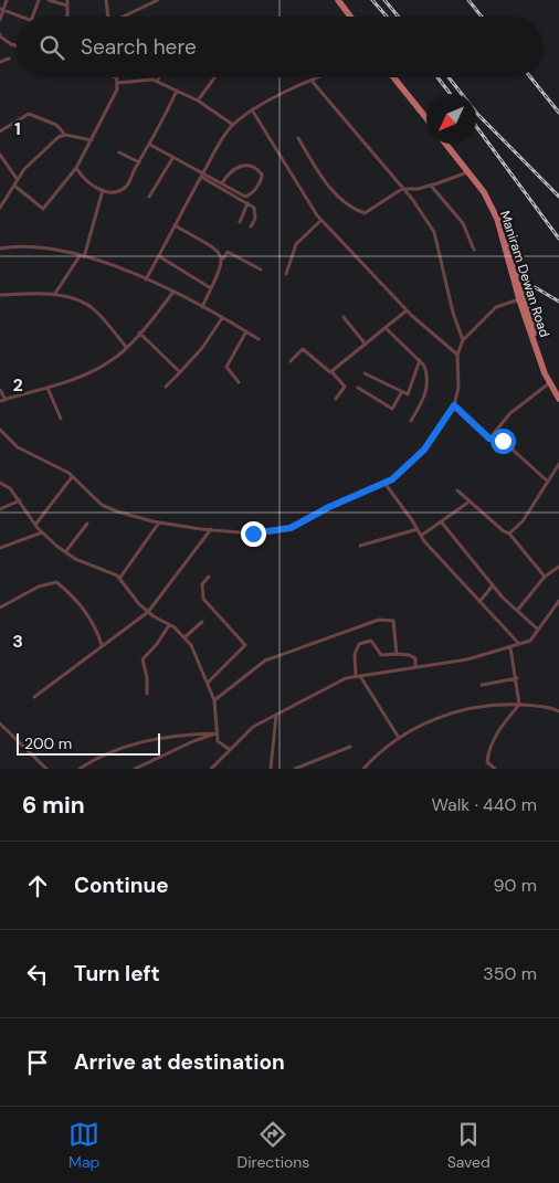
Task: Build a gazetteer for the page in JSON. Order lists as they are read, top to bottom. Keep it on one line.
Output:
{"streets":{"main road":["Maniram Dewan Road"]},"scale_bar":"200 m","north":"bottom left","page":{"search":"Search here","scale":"200 m","heading":["6 min","Walk · 440 m"],"list":[["Continue","90 m"],["Turn left","350 m"],"Arrive at destination"],"nav":["Map","Directions","Saved"]},"grid":{"rows":["1","2","3"]}}
